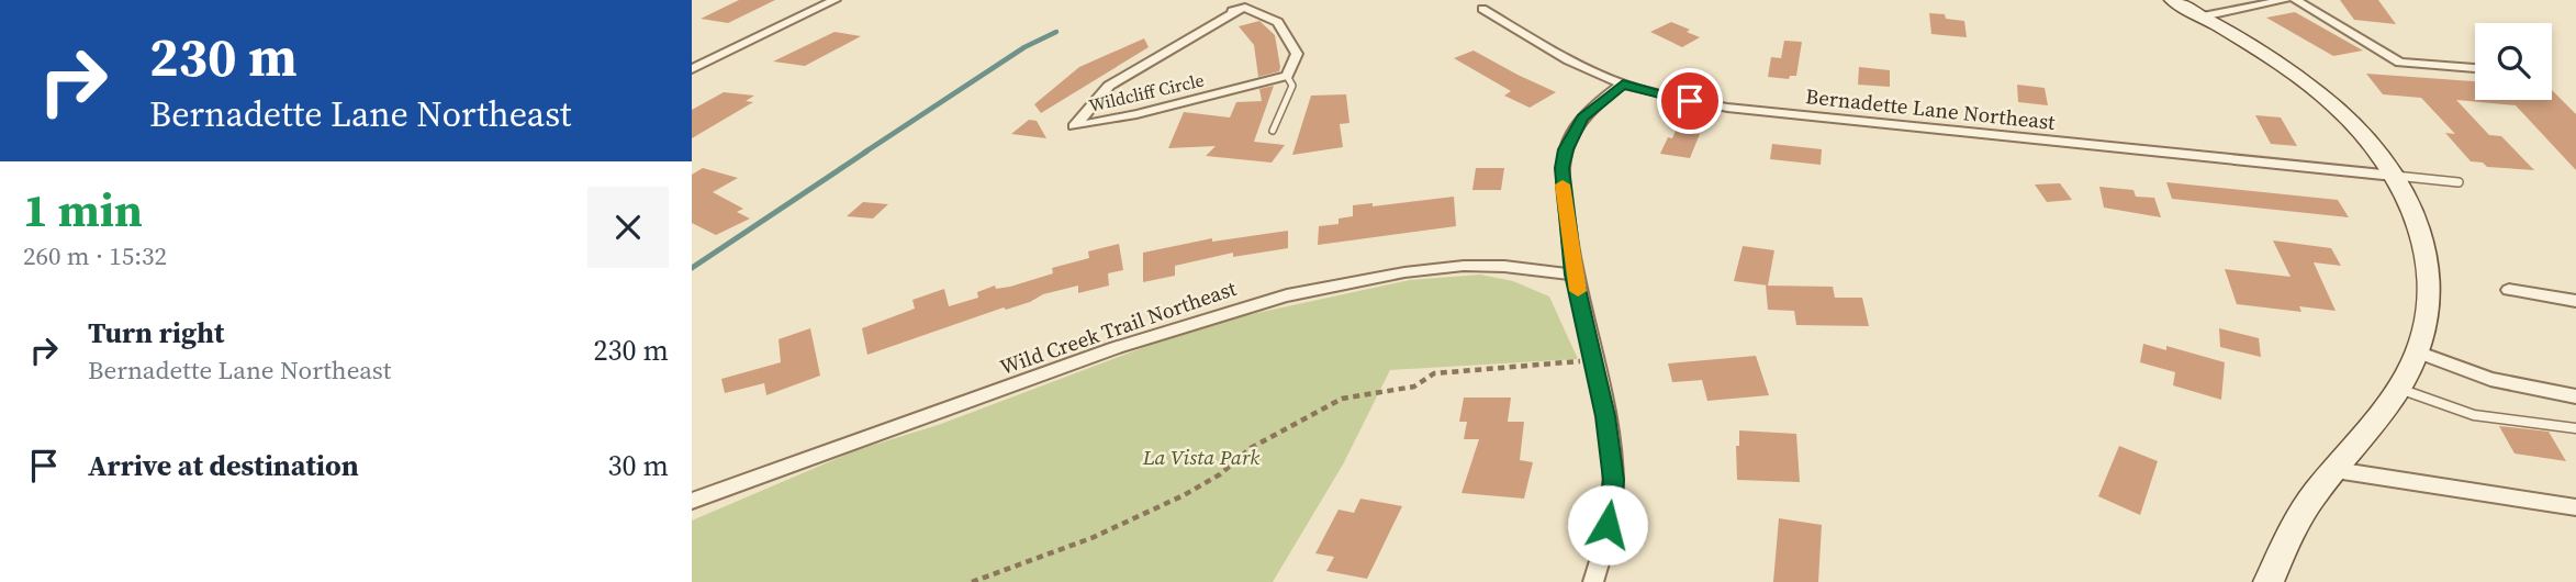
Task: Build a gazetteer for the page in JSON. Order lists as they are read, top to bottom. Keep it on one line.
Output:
{"streets":{"street":["Wildcliff Circle","Bernadette Lane Northeast","Wild Creek Trail Northeast"]},"parks":["La Vista Park"],"page":{"turn":["230 m","Bernadette Lane Northeast"],"heading":["1 min","260 m · 15:32"],"list":[{"name":"Turn right","note":"Bernadette Lane Northeast","value":"230 m"},{"name":"Arrive at destination","value":"30 m"}]}}
